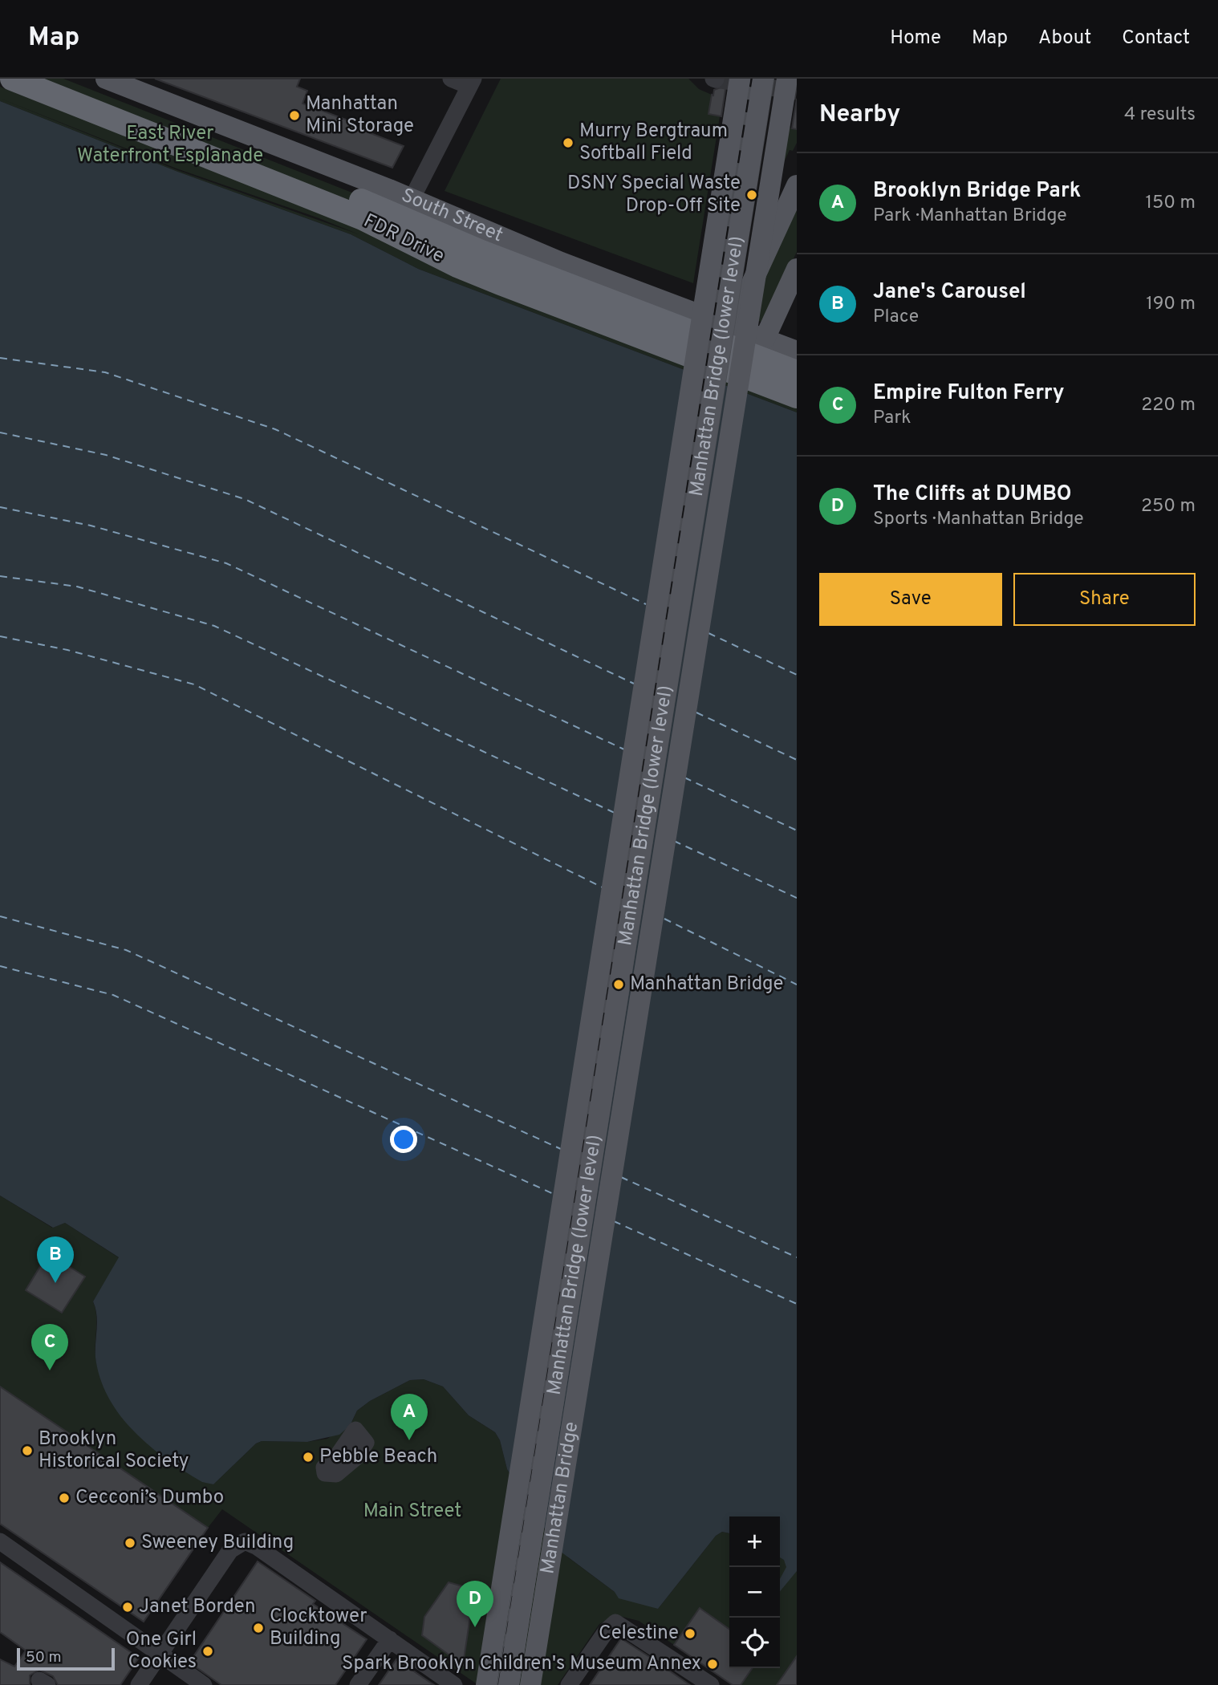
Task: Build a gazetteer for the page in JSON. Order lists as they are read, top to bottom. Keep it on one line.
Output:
{"streets":{"highway":["FDR Drive"],"main road":["South Street","Manhattan Bridge (lower level)","Manhattan Bridge"]},"parks":["East River Waterfront Esplanade","Main Street"],"places":["Manhattan Mini Storage","Murry Bergtraum Softball Field","DSNY Special Waste Drop-Off Site","Manhattan Bridge","Brooklyn Historical Society","Pebble Beach","Cecconi’s Dumbo","Sweeney Building","Janet Borden","Clocktower Building","Celestine","One Girl Cookies","Spark Brooklyn Children's Museum Annex"],"scale_bar":"50 m","page":{"header":"Map","nav":["Home","Map","About","Contact"],"heading":["Nearby","4 results"],"list":[{"mark":"A","name":"Brooklyn Bridge Park","note":"Park · Manhattan Bridge","value":"150 m"},{"mark":"B","name":"Jane's Carousel","note":"Place","value":"190 m"},{"mark":"C","name":"Empire Fulton Ferry","note":"Park","value":"220 m"},{"mark":"D","name":"The Cliffs at DUMBO","note":"Sports · Manhattan Bridge","value":"250 m"}],"buttons":["Save","Share"],"pins":["B","C","A","D"],"map_buttons":["+","−"],"scale":"50 m"}}
